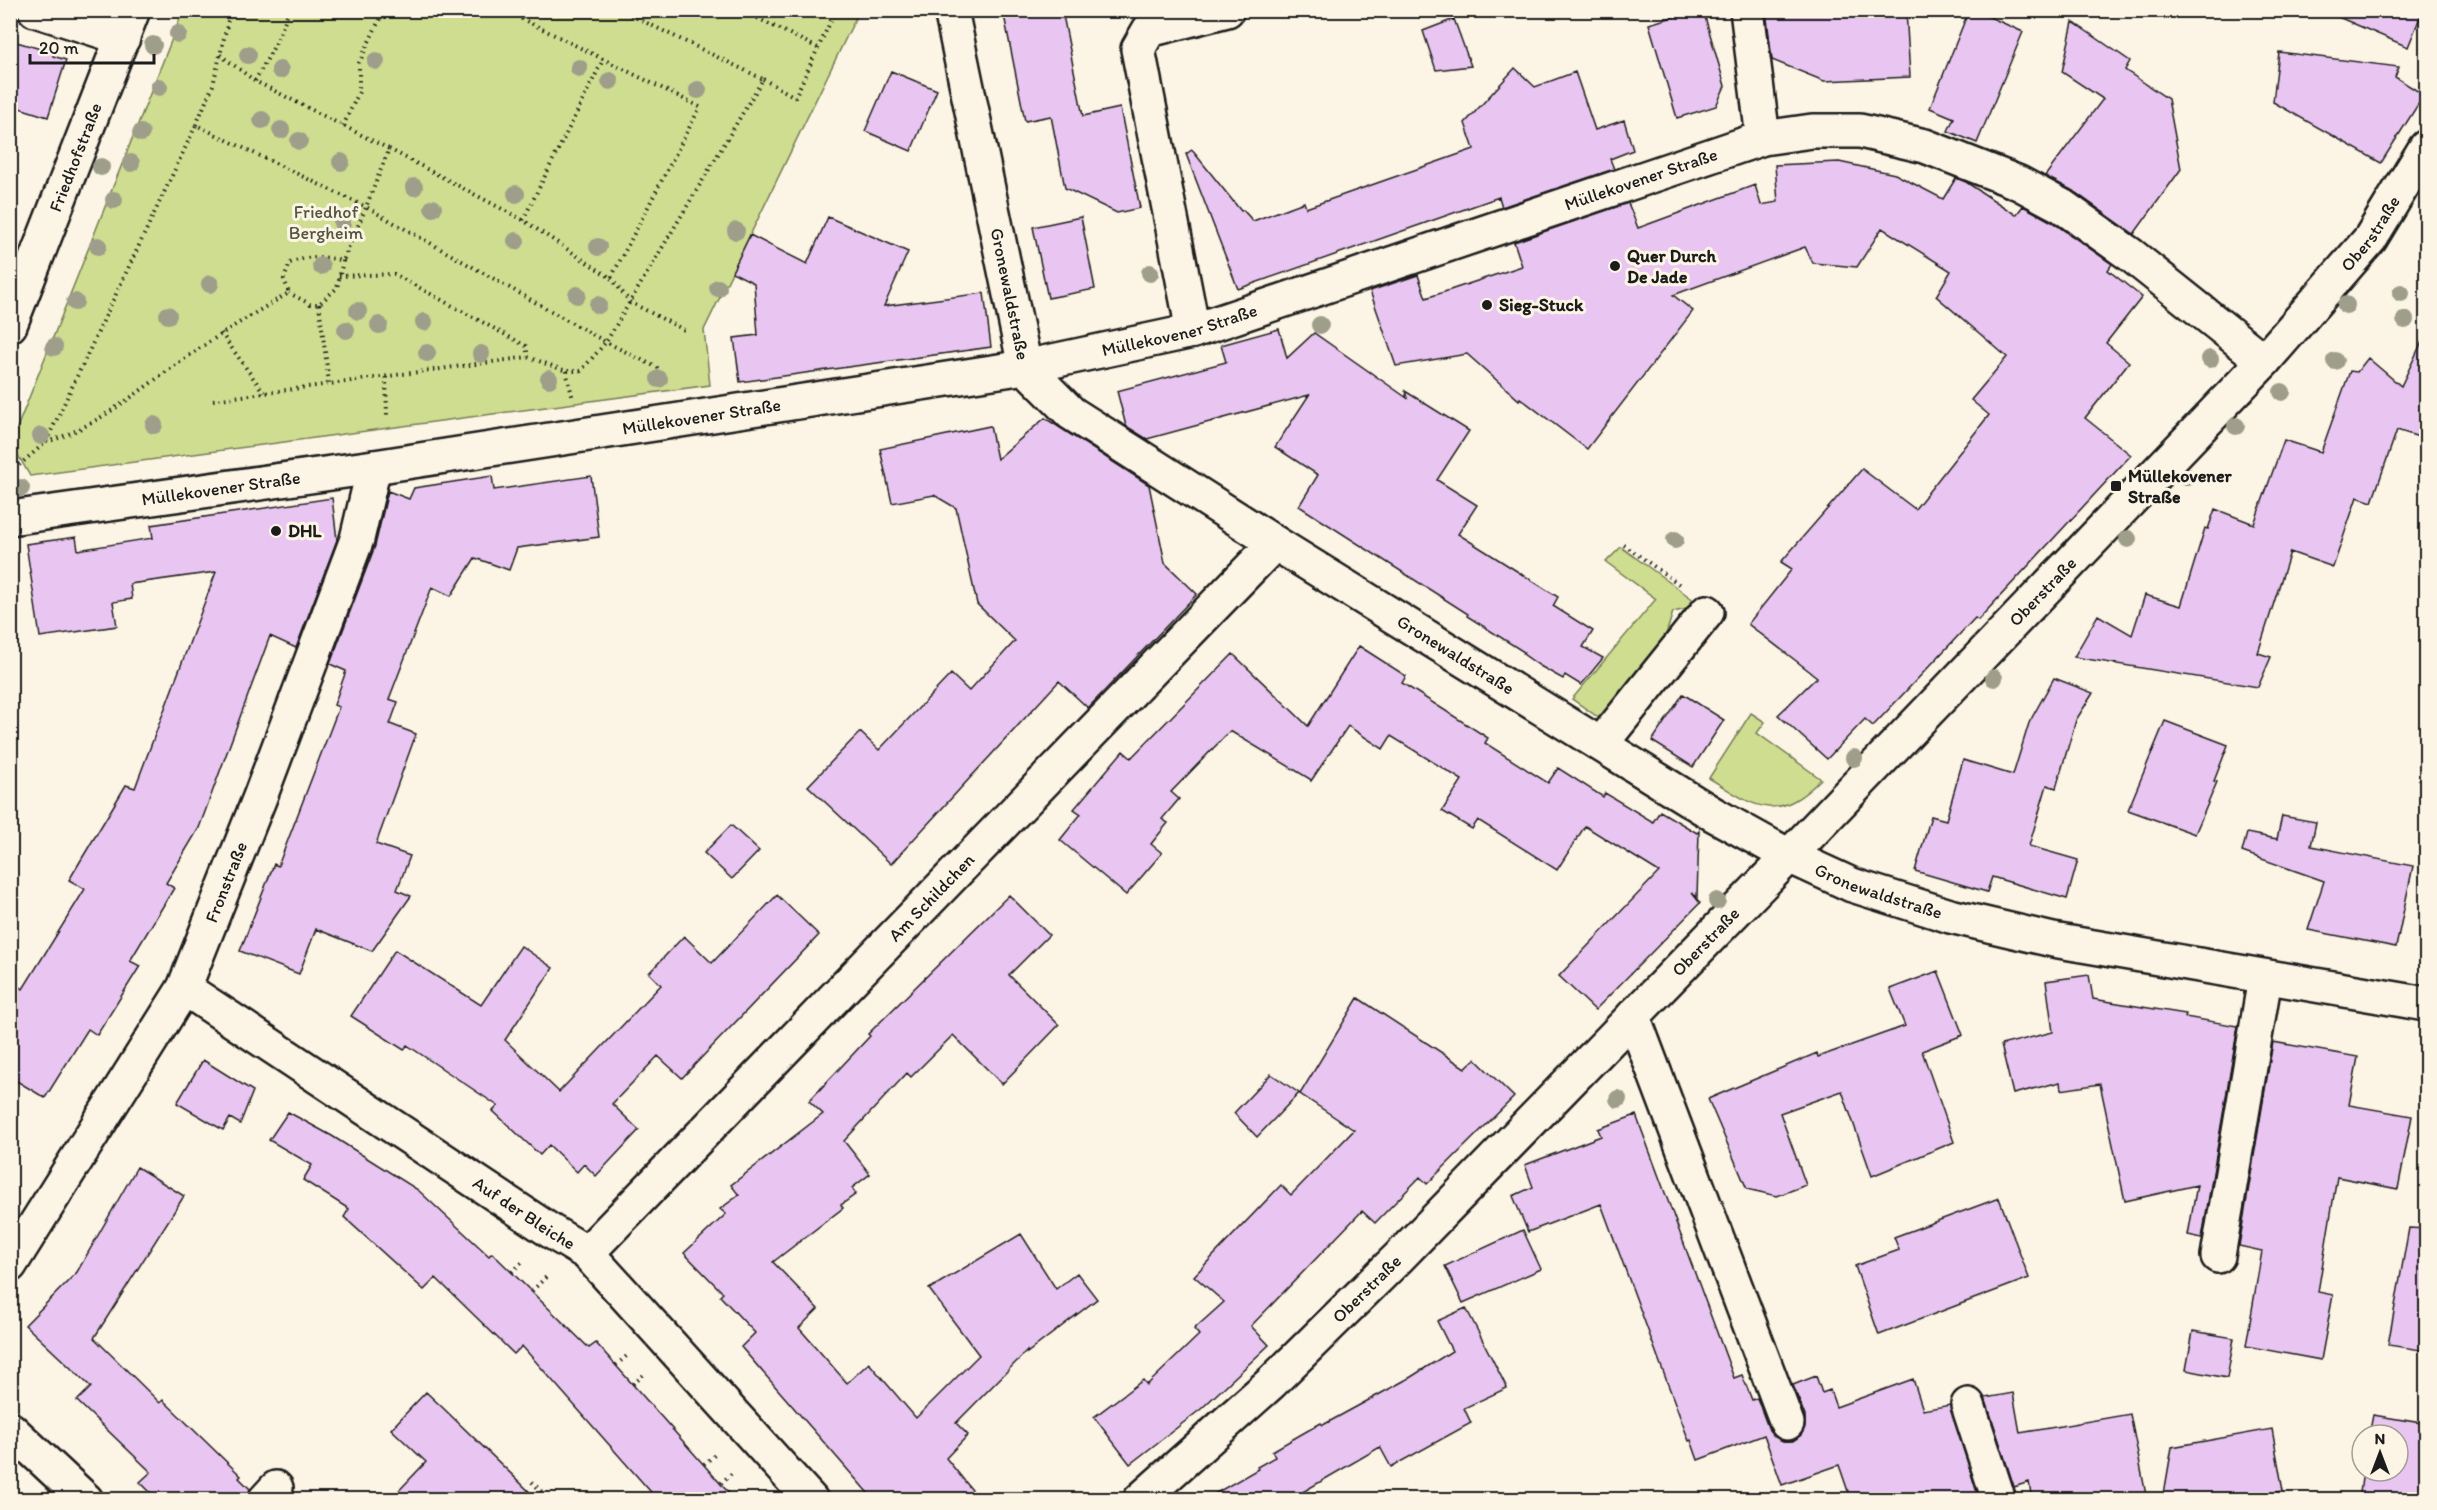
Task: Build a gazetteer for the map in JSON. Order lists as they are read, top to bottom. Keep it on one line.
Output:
{"streets":{"street":["Friedhofstraße","Müllekovener Straße","Oberstraße","Gronewaldstraße","Fronstraße","Am Schildchen","Auf der Bleiche"]},"crossings":[["Müllekovener Straße","Oberstraße"],["Müllekovener Straße","Gronewaldstraße"],["Müllekovener Straße","Fronstraße"],["Oberstraße","Gronewaldstraße"],["Gronewaldstraße","Am Schildchen"],["Fronstraße","Auf der Bleiche"],["Am Schildchen","Auf der Bleiche"]],"parks":["Friedhof Bergheim"],"places":{"other":["Quer Durch De Jade","Sieg-Stuck","DHL"],"transit":["Müllekovener Straße"]},"scale_bar":"20 m","north":"top"}
